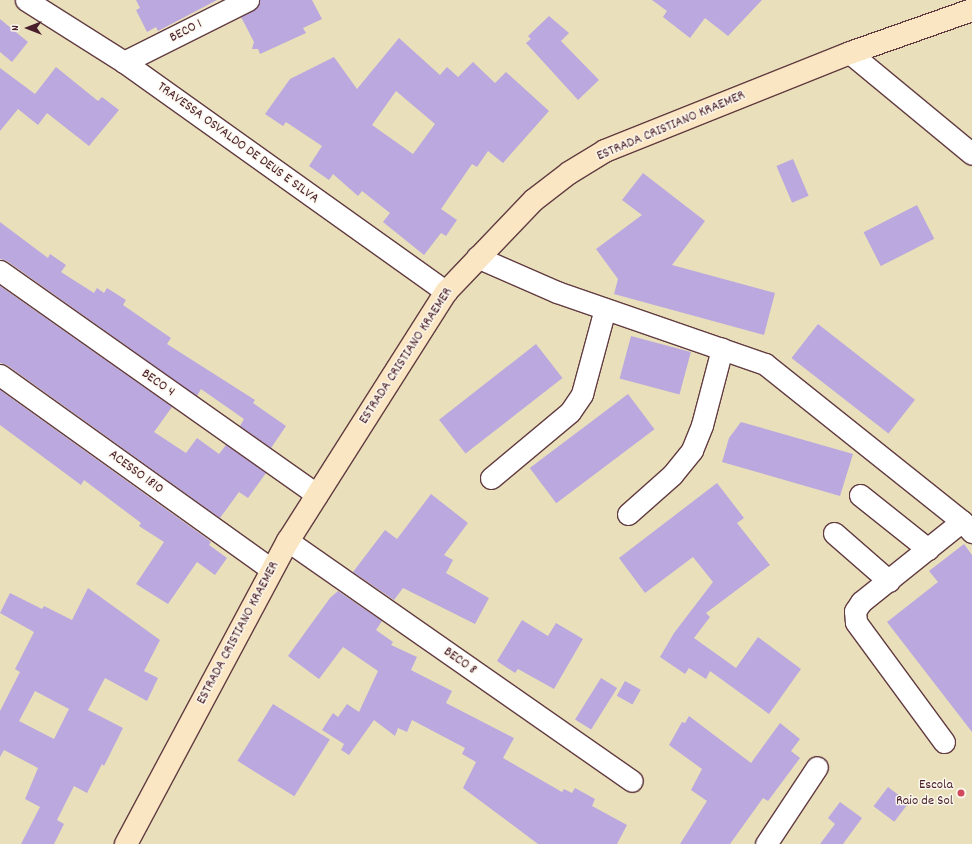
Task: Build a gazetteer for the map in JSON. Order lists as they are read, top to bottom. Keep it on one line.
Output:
{"streets":{"main road":["ESTRADA CRISTIANO KRAEMER"],"street":["BECO 1","TRAVESSA OSVALDO DE DEUS E SILVA","BECO 4","ACESSO 1810","BECO 8"]},"crossings":[["BECO 1","TRAVESSA OSVALDO DE DEUS E SILVA"],["ESTRADA CRISTIANO KRAEMER","TRAVESSA OSVALDO DE DEUS E SILVA"],["ESTRADA CRISTIANO KRAEMER","BECO 4"],["ESTRADA CRISTIANO KRAEMER","ACESSO 1810"],["ESTRADA CRISTIANO KRAEMER","BECO 8"]],"places":["Escola Raio de Sol"],"north":"left"}
